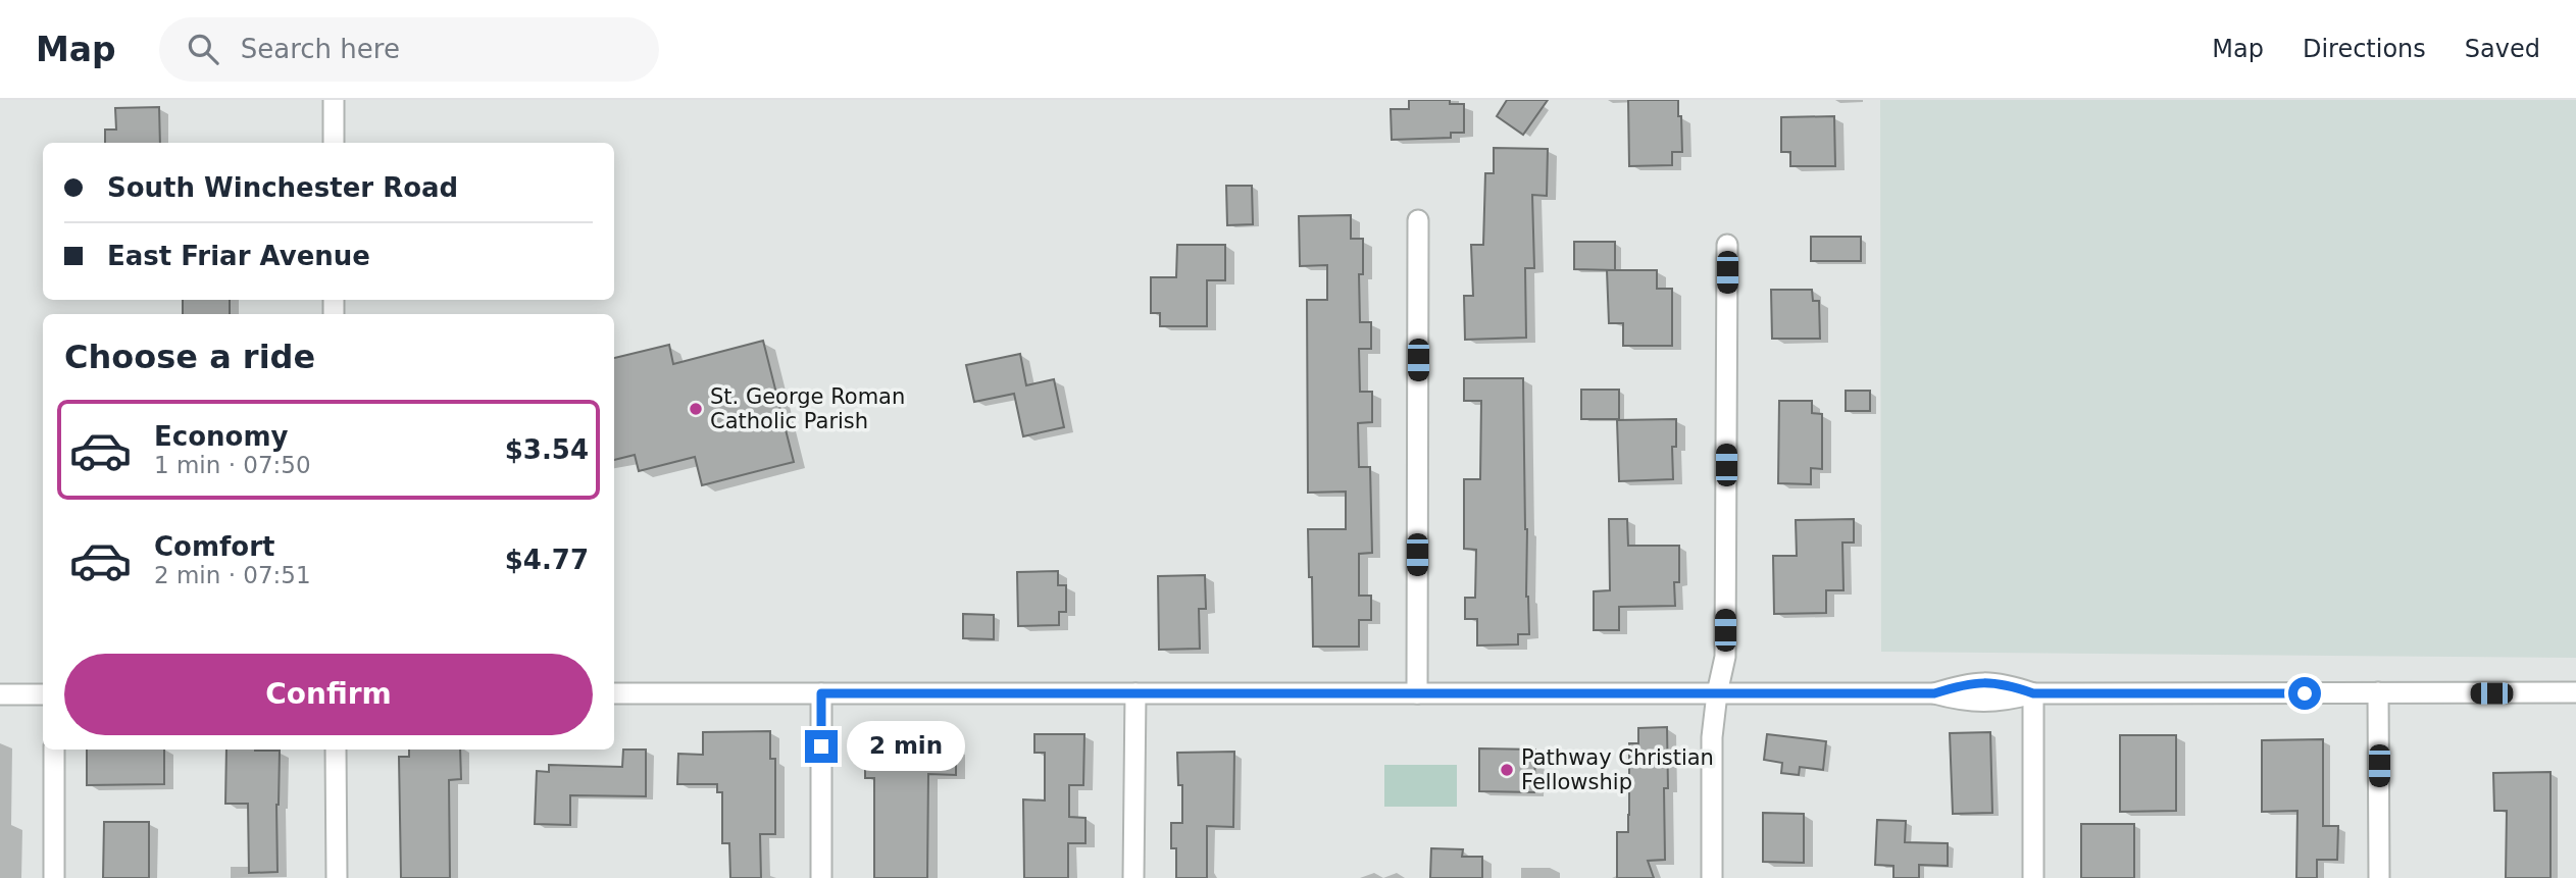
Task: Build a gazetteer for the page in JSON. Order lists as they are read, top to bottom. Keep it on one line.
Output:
{"places":["St. George Roman Catholic Parish","Pathway Christian Fellowship"],"page":{"header":"Map","search":"Search here","nav":["Map","Directions","Saved"],"banner":["South Winchester Road","East Friar Avenue"],"heading":"Choose a ride","list":[{"name":"Economy","note":"1 min · 07:50","value":"$3.54"},{"name":"Comfort","note":"2 min · 07:51","value":"$4.77"}],"buttons":"Confirm","bubble":"2 min"}}
